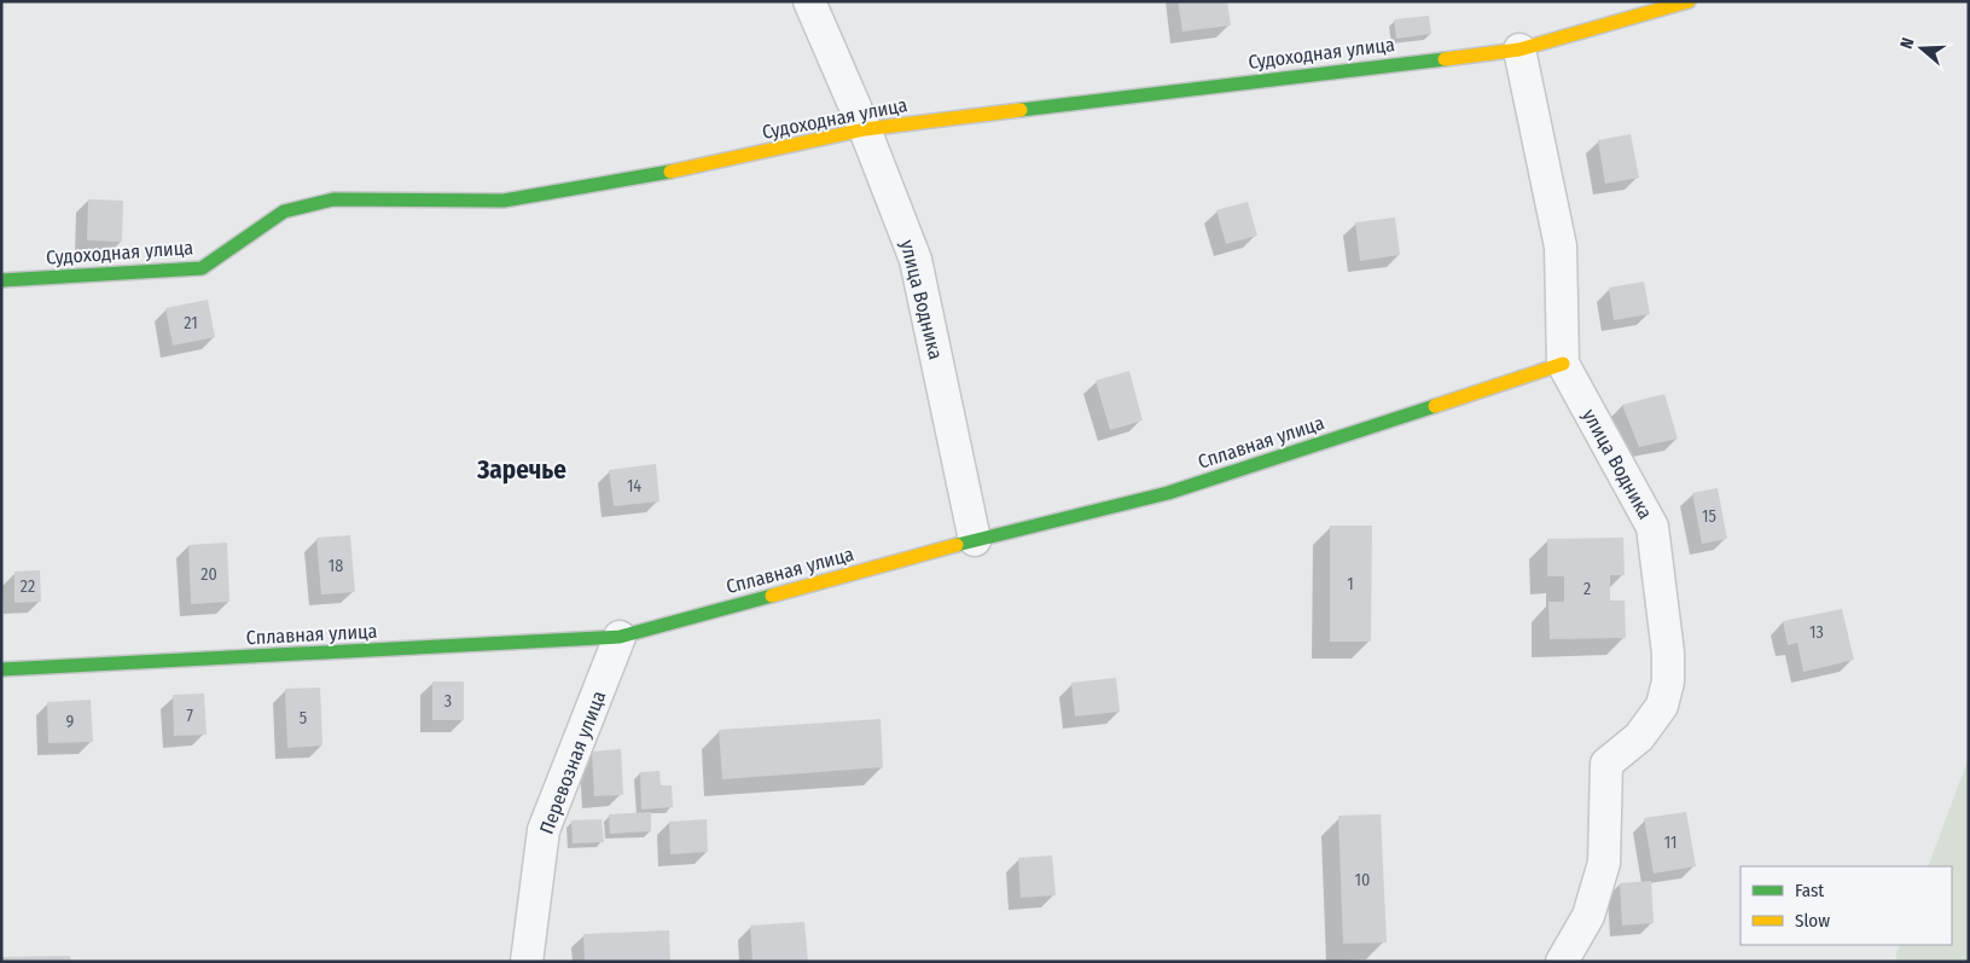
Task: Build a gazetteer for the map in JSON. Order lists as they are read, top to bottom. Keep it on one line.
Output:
{"streets":{"street":["Судоходная улица","улица Водника","Сплавная улица","Перевозная улица"]},"crossings":[["Судоходная улица","улица Водника"],["улица Водника","Сплавная улица"],["Сплавная улица","Перевозная улица"]],"districts":["Заречье"],"house_numbers":["21","14","15","18","20","1","22","2","13","3","7","5","9","11","10"],"legend":["Fast","Slow"],"north":"left"}
